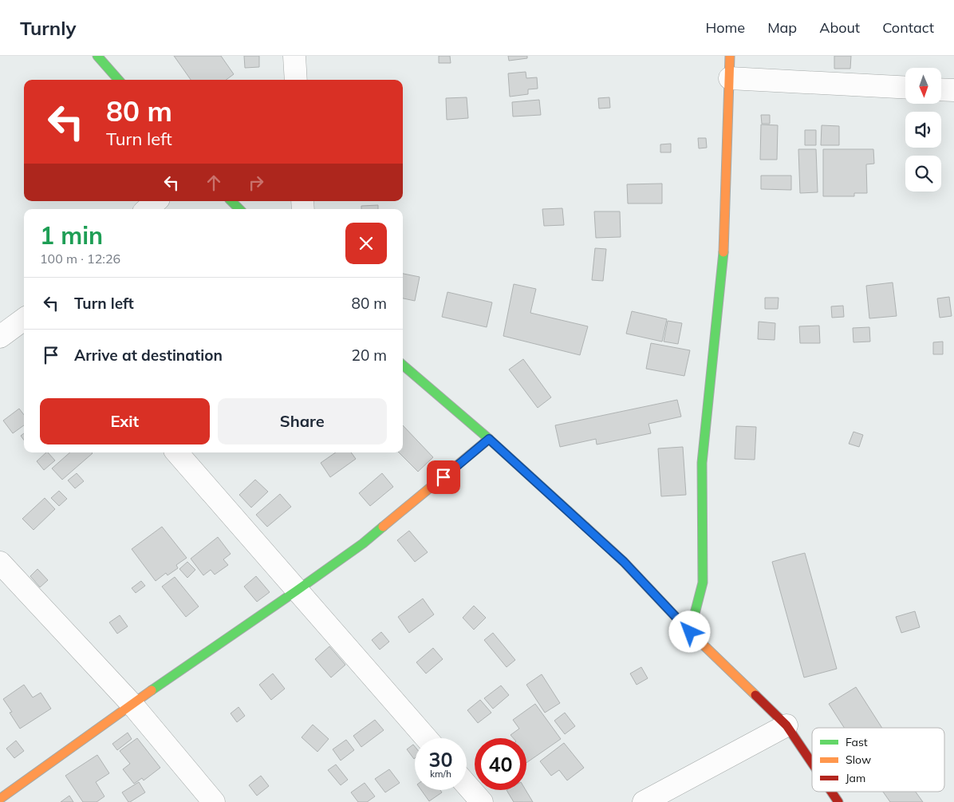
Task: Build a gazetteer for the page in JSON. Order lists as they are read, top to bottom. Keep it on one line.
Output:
{"legend":["Fast","Slow","Jam"],"north":"bottom","page":{"header":"Turnly","nav":["Home","Map","About","Contact"],"turn":["80 m","Turn left"],"heading":["1 min","100 m · 12:26"],"list":[{"name":"Turn left","value":"80 m"},{"name":"Arrive at destination","value":"20 m"}],"buttons":["Exit","Share"],"speed":"30 km/h","limit":"40"}}
